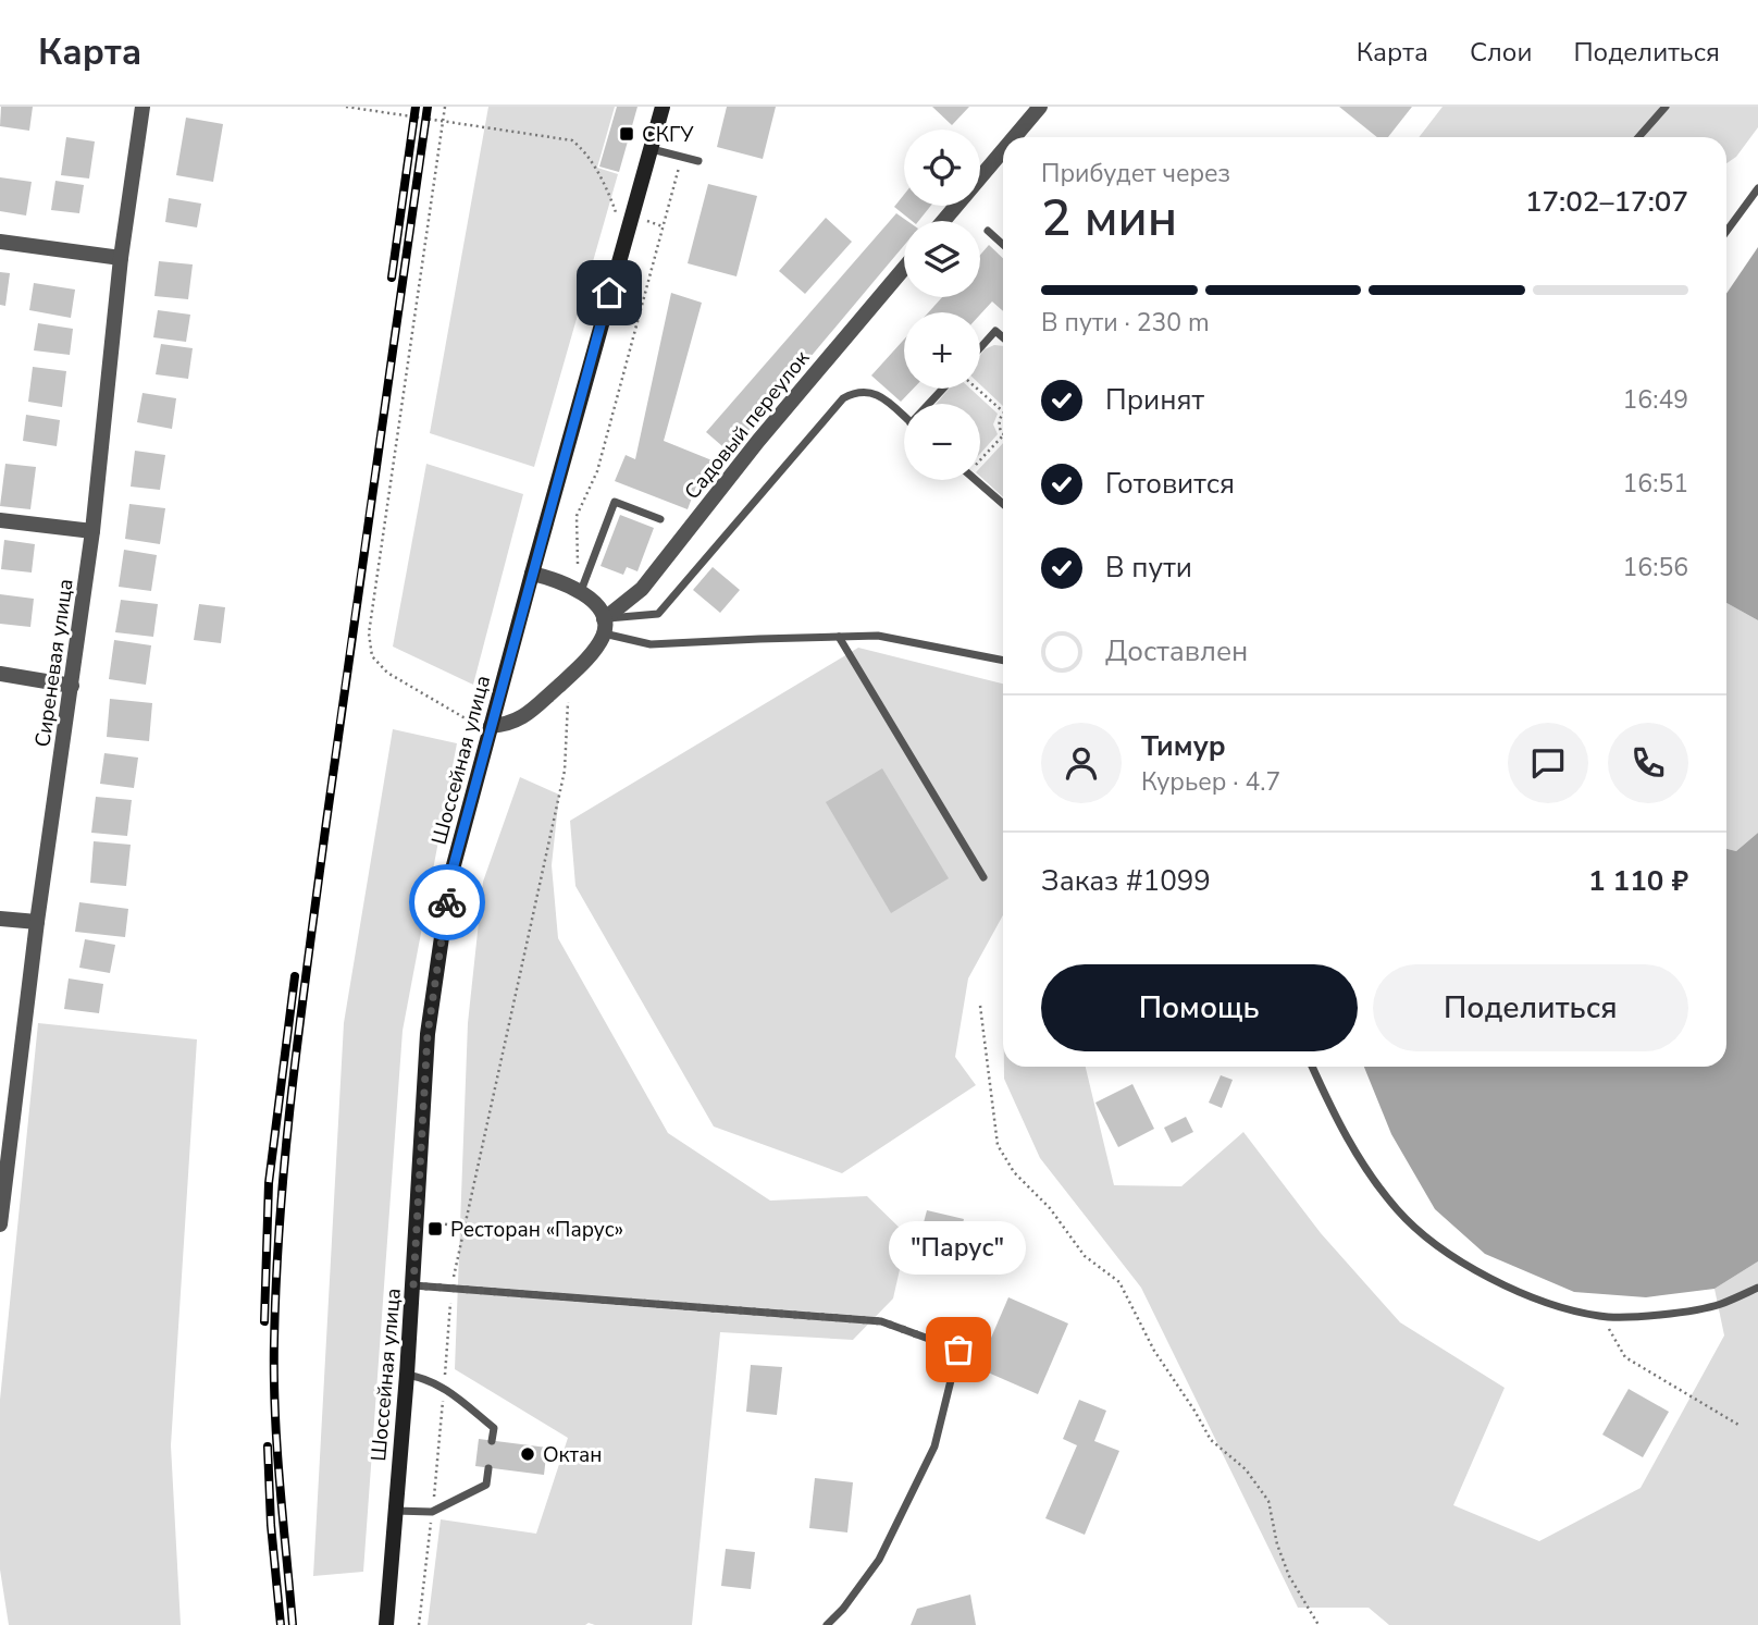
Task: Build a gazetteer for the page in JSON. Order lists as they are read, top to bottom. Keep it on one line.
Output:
{"streets":{"main road":["Шоссейная улица"],"street":["Садовый переулок","Сиреневая улица"]},"crossings":[["Садовый переулок","Шоссейная улица"]],"places":{"transit":["СКГУ","Ресторан «Парус»"],"other":["\"Парус\"","Октан"]},"page":{"header":"Карта","nav":["Карта","Слои","Поделиться"],"map_buttons":["+","−"],"heading":["2 мин","Прибудет через","17:02–17:07"],"panel":["Тимур","Курьер · 4.7","Заказ #1099","1 110 ₽"],"bar":"В пути · 230 m","list":[["Принят","16:49"],["Готовится","16:51"],["В пути","16:56"],"Доставлен"],"buttons":["Помощь","Поделиться"],"bubble":"\"Парус\""}}
